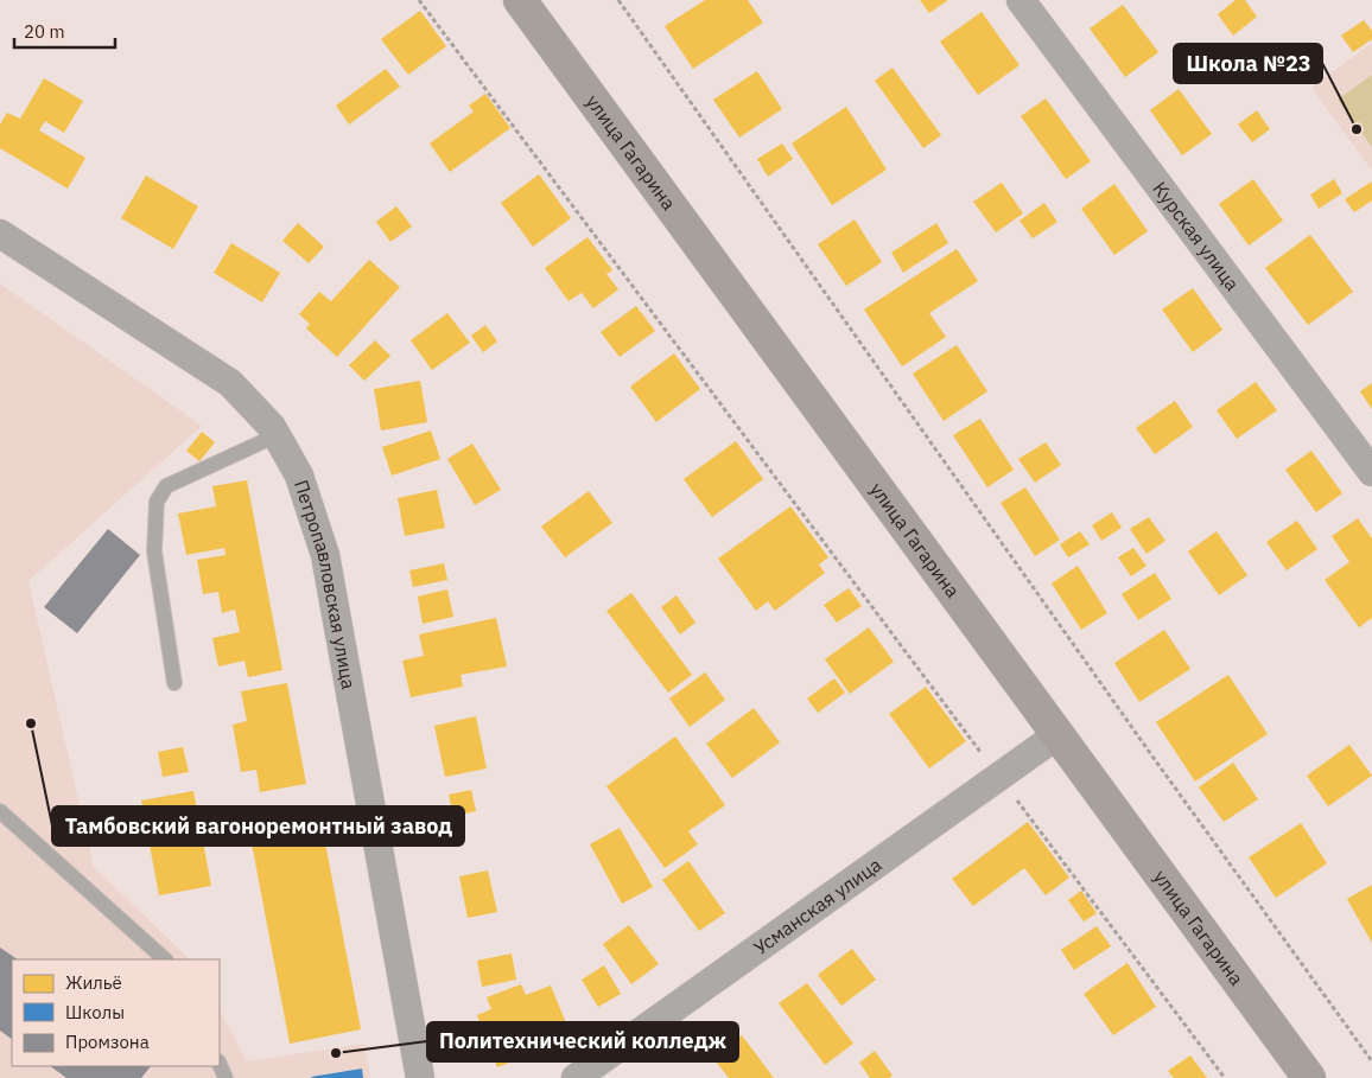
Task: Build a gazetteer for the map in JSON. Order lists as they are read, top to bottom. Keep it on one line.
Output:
{"streets":{"main road":["улица Гагарина"],"street":["Курская улица","Петропавловская улица","Усманская улица"]},"crossings":[["улица Гагарина","Усманская улица"]],"places":["Школа №23","Тамбовский вагоноремонтный завод","Политехнический колледж"],"legend":["Жильё","Школы","Промзона"],"scale_bar":"20 m"}
